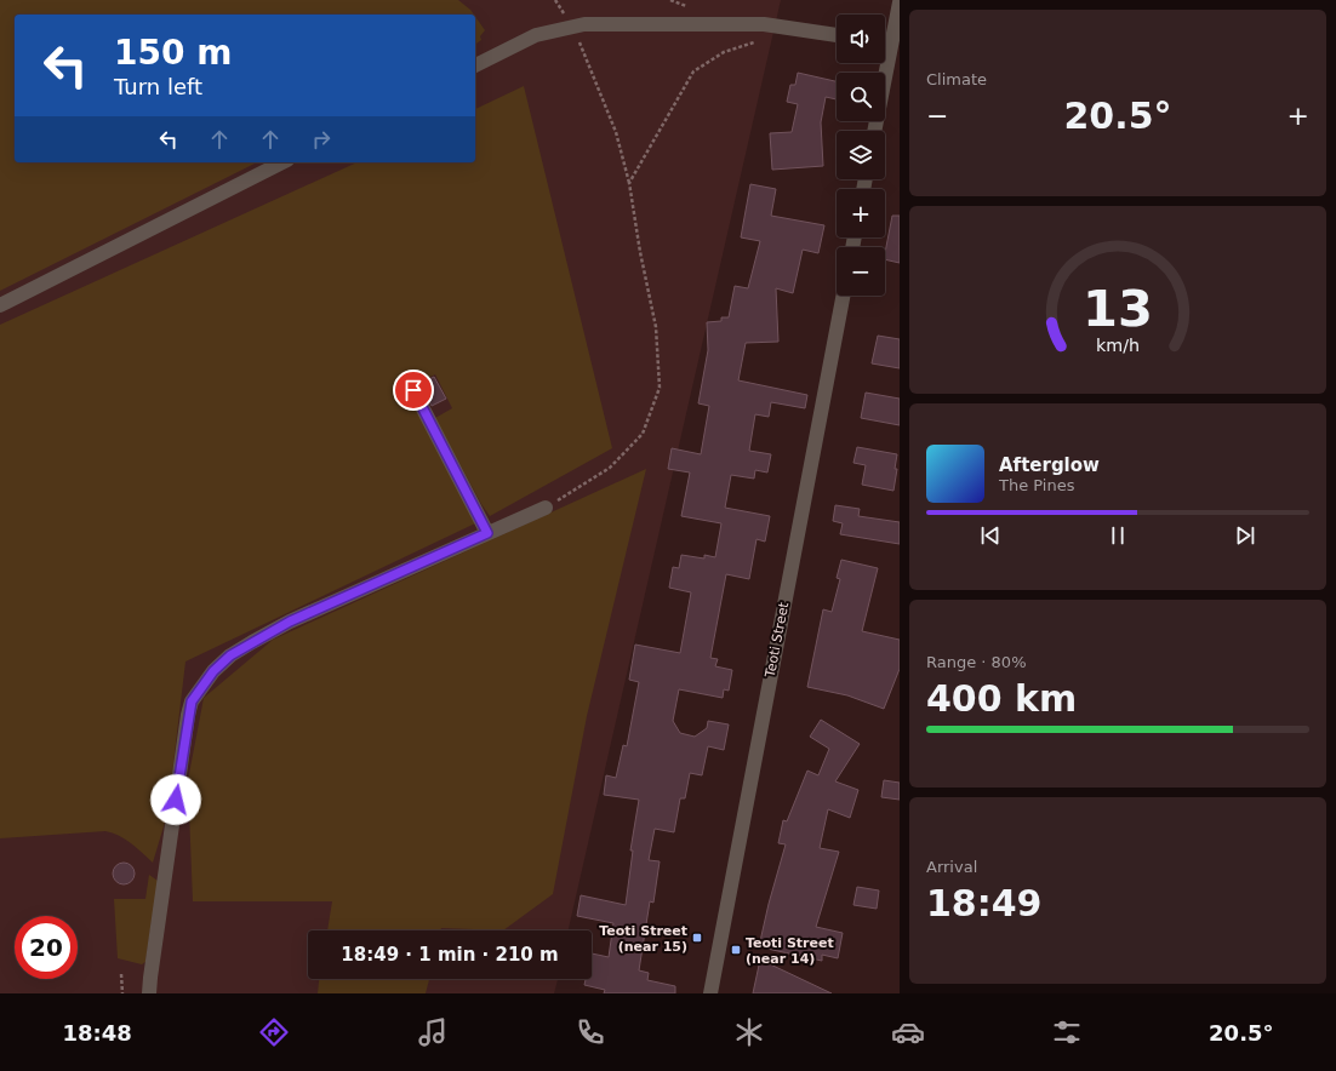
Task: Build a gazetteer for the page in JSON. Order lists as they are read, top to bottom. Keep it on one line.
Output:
{"streets":{"street":["Teoti Street"]},"places":{"transit":["Teoti Street (near 15)","Teoti Street (near 14)"]},"page":{"tile":["Climate",["Range · 80%","400 km"],["Arrival","18:49"]],"map_buttons":["+","−"],"turn":["150 m","Turn left"],"heat":["−","20.5°","+"],"song":["Afterglow","The Pines"],"limit":"20","trip":"18:49 · 1 min · 210 m","tabs":["18:48","20.5°"],"gauge":["13","km/h"]}}
